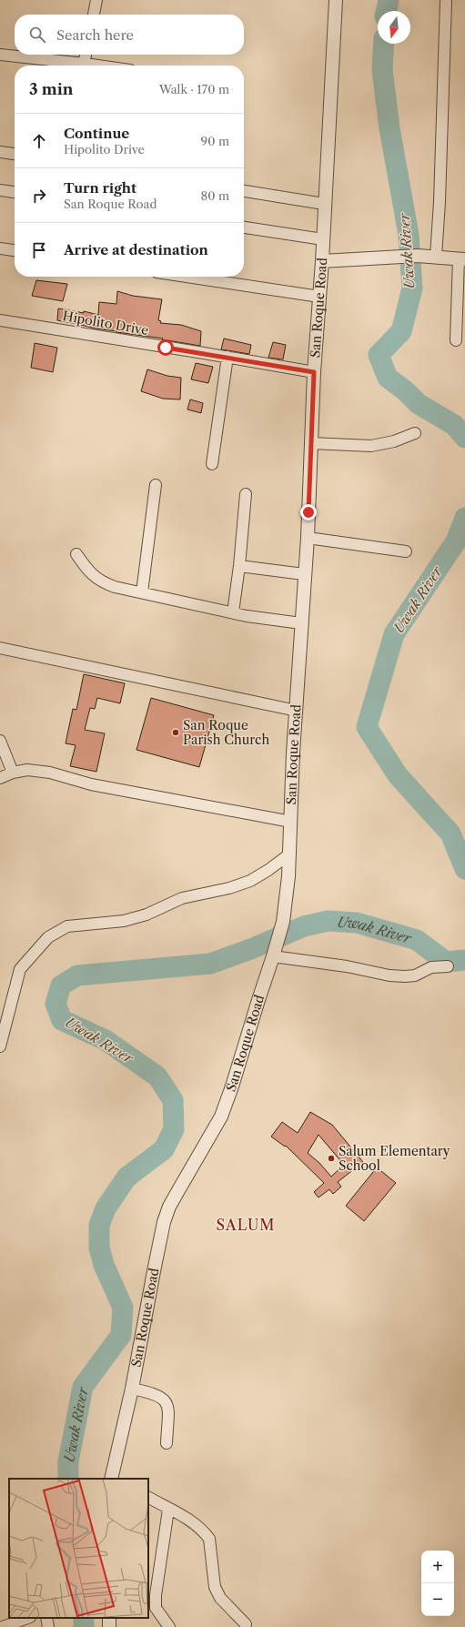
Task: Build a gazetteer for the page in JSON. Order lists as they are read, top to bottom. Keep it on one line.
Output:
{"streets":{"street":["San Roque Road","Hipolito Drive"]},"crossings":[["San Roque Road","Hipolito Drive"]],"districts":["SALUM"],"water":["Uwak River"],"places":["San Roque Parish Church","Salum Elementary School"],"north":"bottom","page":{"search":"Search here","heading":["3 min","Walk · 170 m"],"list":[["Continue","Hipolito Drive","90 m"],["Turn right","San Roque Road","80 m"],"Arrive at destination"],"map_buttons":["+","−"]}}
